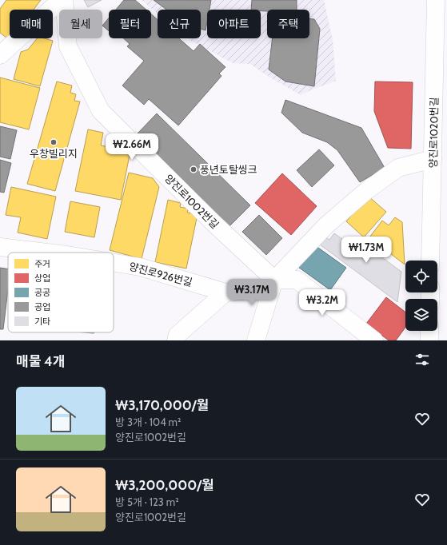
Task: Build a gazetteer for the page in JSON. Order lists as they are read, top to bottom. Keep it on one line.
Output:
{"streets":{"street":["양진로1020번길","양진로1002번길","양진로926번길"]},"crossings":[["양진로1002번길","양진로926번길"]],"places":["우창빌리지","풍년토탈씽크"],"legend":["주거","상업","공공","공업","기타"],"page":{"chip":["매매","월세","필터","신규","아파트","주택"],"price":["₩2.66M","₩1.73M","₩3.17M","₩3.2M"],"heading":"매물 4개","list":[{"name":"₩3,170,000/월","note":"방 3개 · 104 m² · 양진로1002번길"},{"name":"₩3,200,000/월","note":"방 5개 · 123 m² · 양진로1002번길"}]}}
